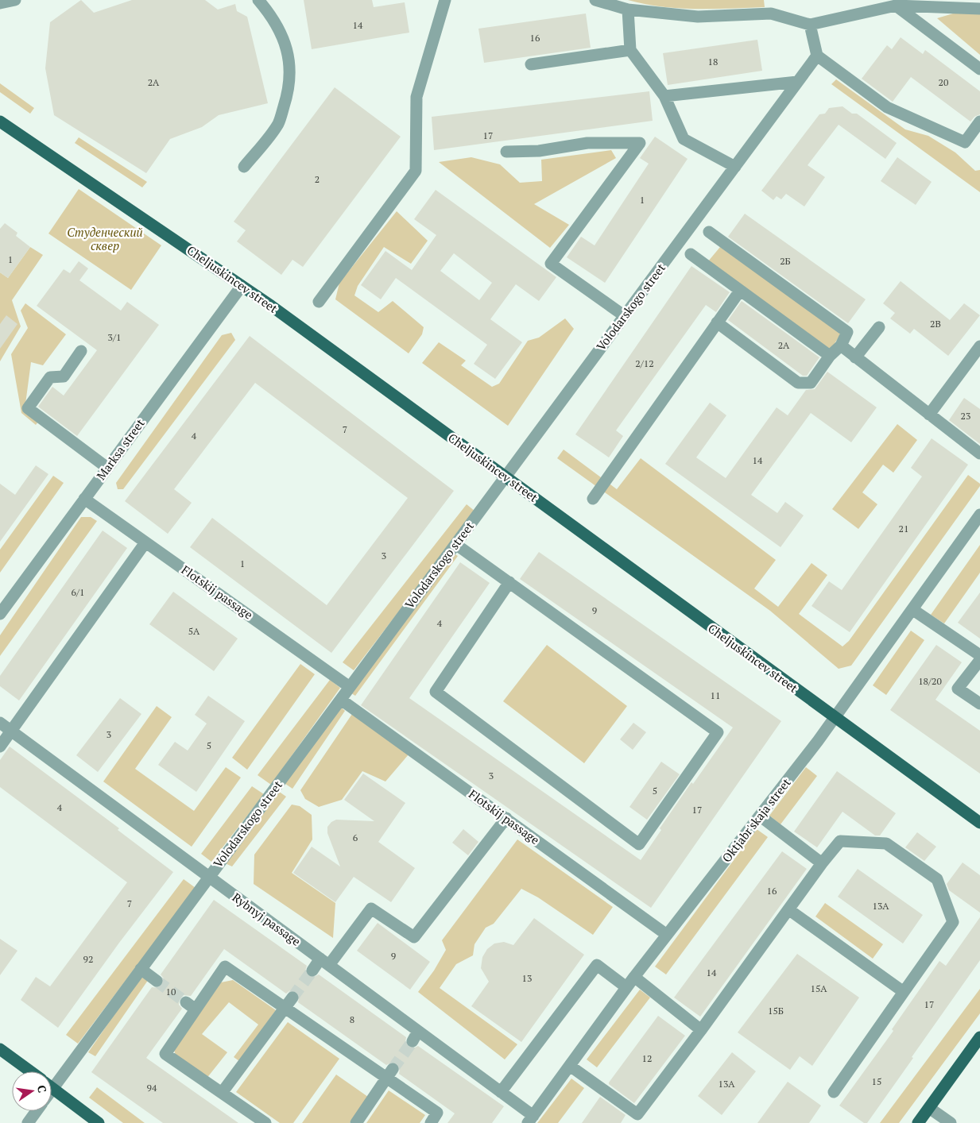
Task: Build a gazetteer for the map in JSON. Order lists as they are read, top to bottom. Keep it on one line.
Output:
{"streets":{"main road":["Cheljuskincev street"],"street":["Volodarskogo street","Marksa street","Flotskij passage","Oktjabr'skaja street","Rybnyj passage"]},"crossings":[["Cheljuskincev street","Volodarskogo street"],["Cheljuskincev street","Marksa street"],["Cheljuskincev street","Oktjabr'skaja street"],["Volodarskogo street","Flotskij passage"],["Volodarskogo street","Rybnyj passage"],["Marksa street","Flotskij passage"],["Flotskij passage","Oktjabr'skaja street"],["Oktjabr'skaja street","Rybnyj passage"]],"parks":["Студенческий сквер"],"house_numbers":["14","16","18","2А","20","17","2","1","1","2Б","2В","3/1","2А","2/12","23","7","4","14","21","3","1","6/1","9","4","5А","18/20","11","3","5","3","5","4","17","6","16","7","13А","9","92","14","13","15А","10","17","15Б","8","12","15","13А","94"],"north":"right"}
